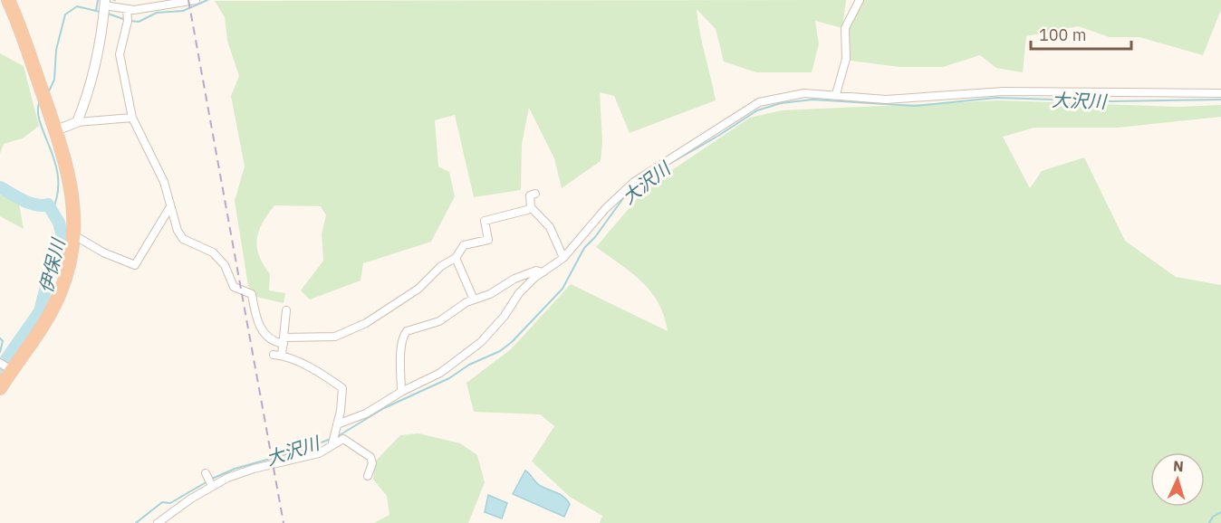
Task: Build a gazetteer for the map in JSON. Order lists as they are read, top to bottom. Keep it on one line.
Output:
{"water":["大沢川","伊保川"],"scale_bar":"100 m","north":"top"}
